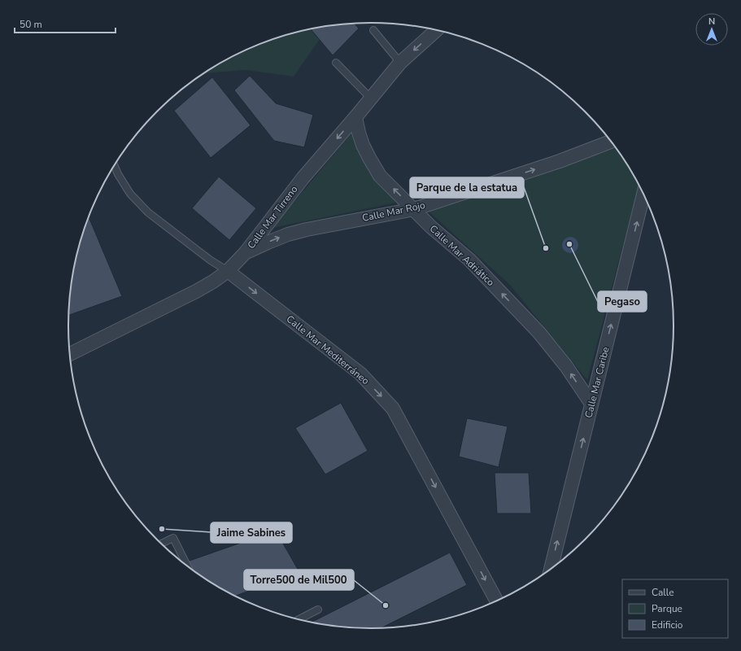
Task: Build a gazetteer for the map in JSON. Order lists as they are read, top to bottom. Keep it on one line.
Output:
{"streets":{"street":["Calle Mar Rojo","Calle Mar Tirreno","Calle Mar Adriático","Calle Mar Mediterráneo","Calle Mar Caribe"]},"crossings":[["Calle Mar Rojo","Calle Mar Tirreno"],["Calle Mar Rojo","Calle Mar Adriático"],["Calle Mar Tirreno","Calle Mar Adriático"],["Calle Mar Tirreno","Calle Mar Mediterráneo"],["Calle Mar Adriático","Calle Mar Caribe"]],"one_way":["Calle Mar Rojo","Calle Mar Tirreno","Calle Mar Adriático","Calle Mar Mediterráneo","Calle Mar Caribe"],"places":["Pegaso","Parque de la estatua","Jaime Sabines","Torre500 de Mil500"],"legend":["Calle","Parque","Edificio"],"scale_bar":"50 m","north":"top"}
